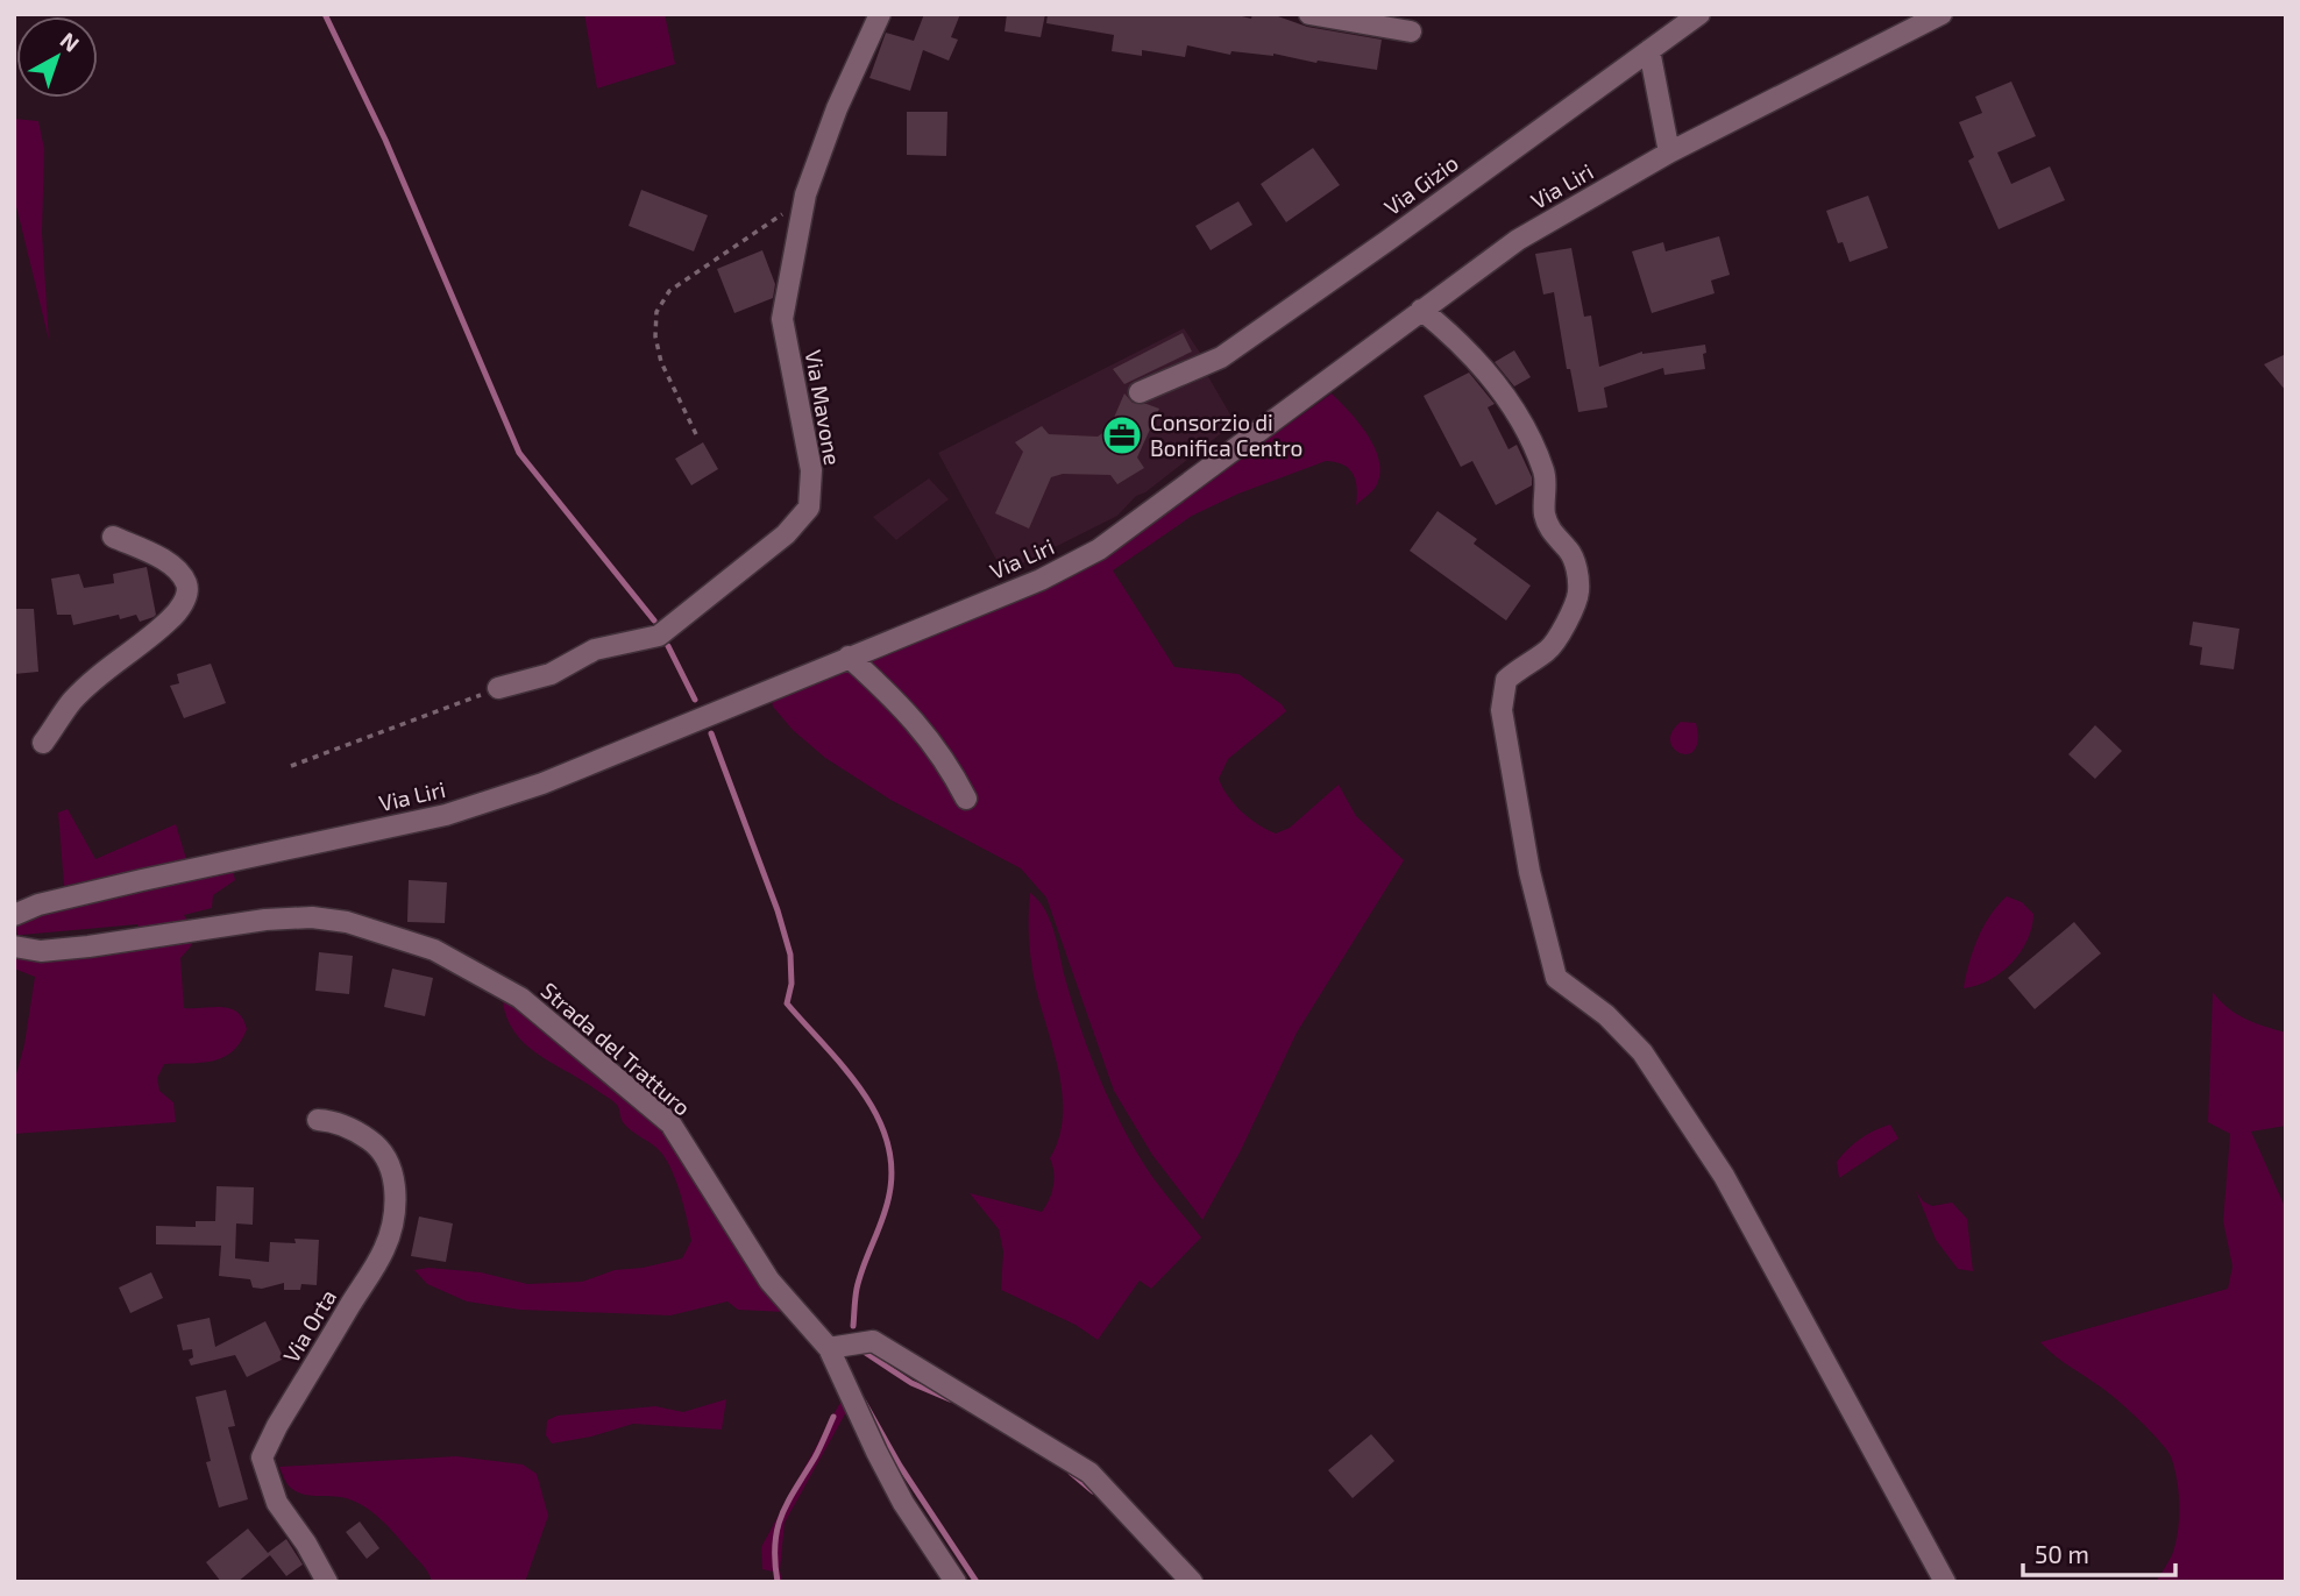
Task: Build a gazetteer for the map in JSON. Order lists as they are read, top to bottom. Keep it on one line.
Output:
{"streets":{"street":["Via Gizio","Via Liri","Via Mavone","Strada del Tratturo","Via Orta"]},"places":{"office":["Consorzio di Bonifica Centro"]},"scale_bar":"50 m","north":"top right"}
